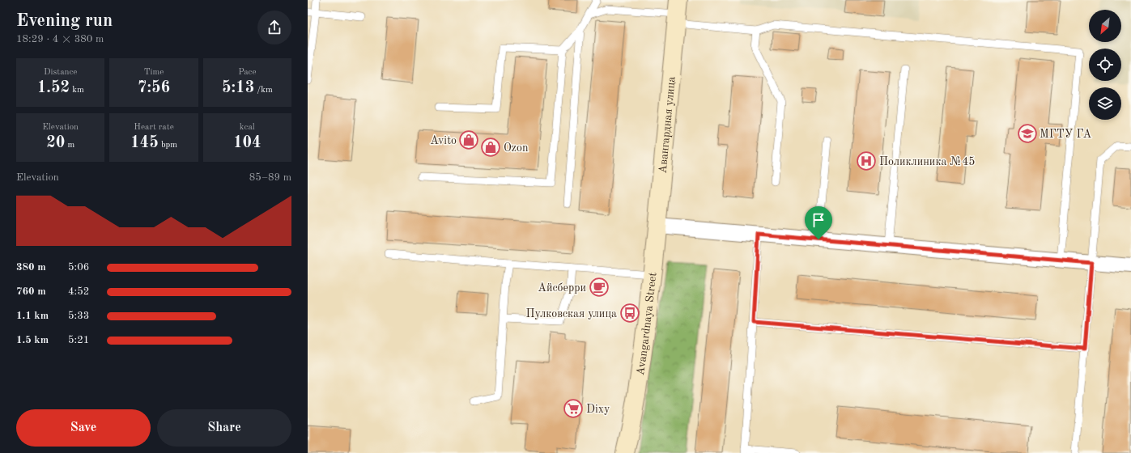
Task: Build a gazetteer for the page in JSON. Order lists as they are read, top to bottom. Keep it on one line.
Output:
{"streets":{"main road":["Авангардная улица","Avangardnaya Street"]},"crossings":[["Авангардная улица","Avangardnaya Street"]],"places":{"school or university":["МГТУ ГА"],"shop":["Avito","Ozon"],"hospital":["Поликлиника №45"],"cafe":["Айсберри"],"bus stop":["Пулковская улица"],"supermarket":["Dixy"]},"north":"bottom left","page":{"heading":["Evening run","18:29 · 4 × 380 m"],"stats":[["Distance","1.52 km"],["Time","7:56"],["Pace","5:13 /km"],["Elevation","20 m"],["Heart rate","145 bpm"],["kcal","104"]],"chart":["Elevation","85–89 m"],"list":[{"name":"380 m","note":"5:06"},{"name":"760 m","note":"4:52"},{"name":"1.1 km","note":"5:33"},{"name":"1.5 km","note":"5:21"}],"buttons":["Save","Share"]}}
